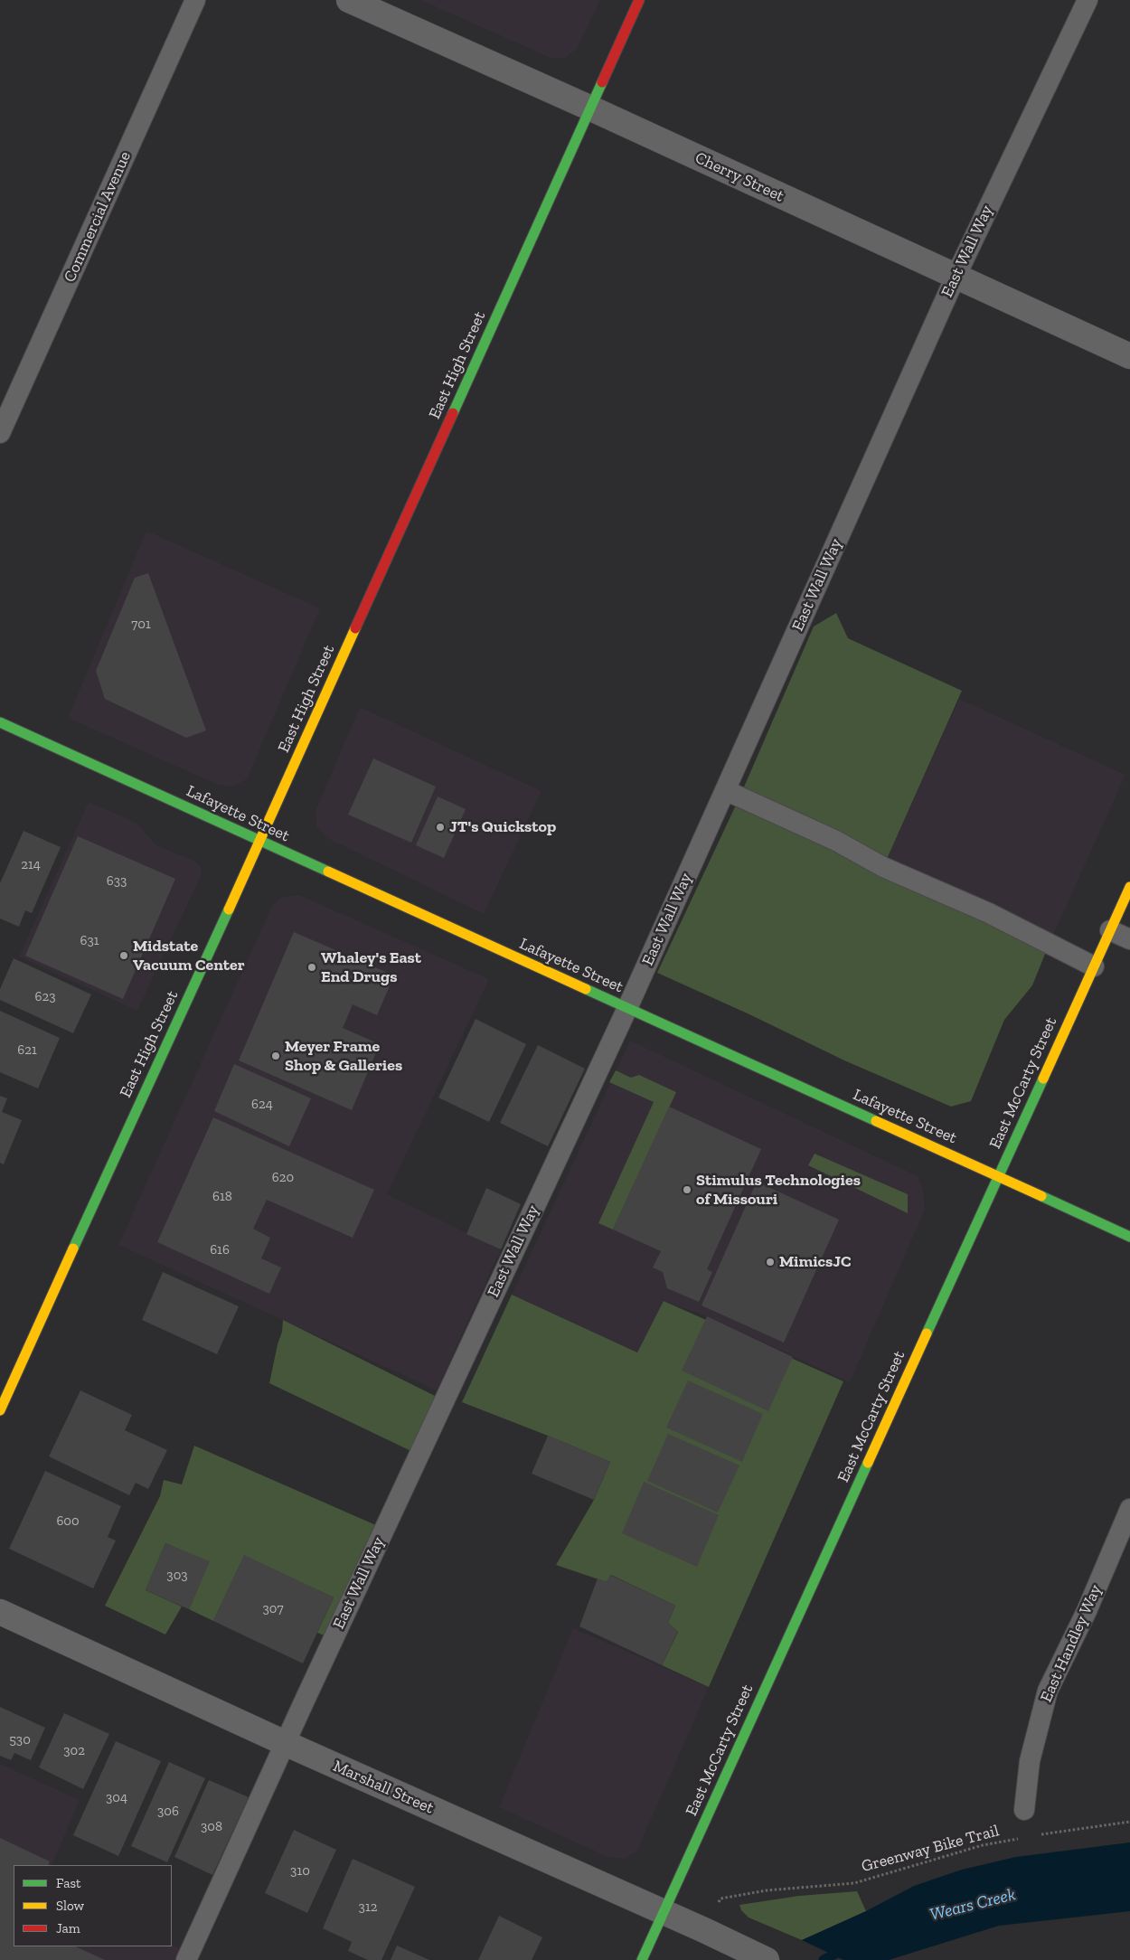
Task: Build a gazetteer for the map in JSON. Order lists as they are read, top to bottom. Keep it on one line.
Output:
{"streets":{"main road":["East High Street","Lafayette Street","East McCarty Street"],"street":["Cherry Street","Marshall Street"],"lane":["Commercial Avenue","East Wall Way","East Handley Way"],"path":["Greenway Bike Trail"]},"crossings":[["Cherry Street","East Wall Way"],["Cherry Street","East High Street"],["East Wall Way","Lafayette Street"],["East Wall Way","Marshall Street"],["East High Street","Lafayette Street"],["Lafayette Street","East McCarty Street"],["East McCarty Street","Marshall Street"]],"water":["Wears Creek"],"places":["JT's Quickstop","Midstate Vacuum Center","Whaley's East End Drugs","Meyer Frame Shop & Galleries","Stimulus Technologies of Missouri","MimicsJC"],"house_numbers":["701","214","633","631","623","621","624","620","618","616","600","303","307","530","302","304","306","308","310","312"],"legend":["Fast","Slow","Jam"]}
